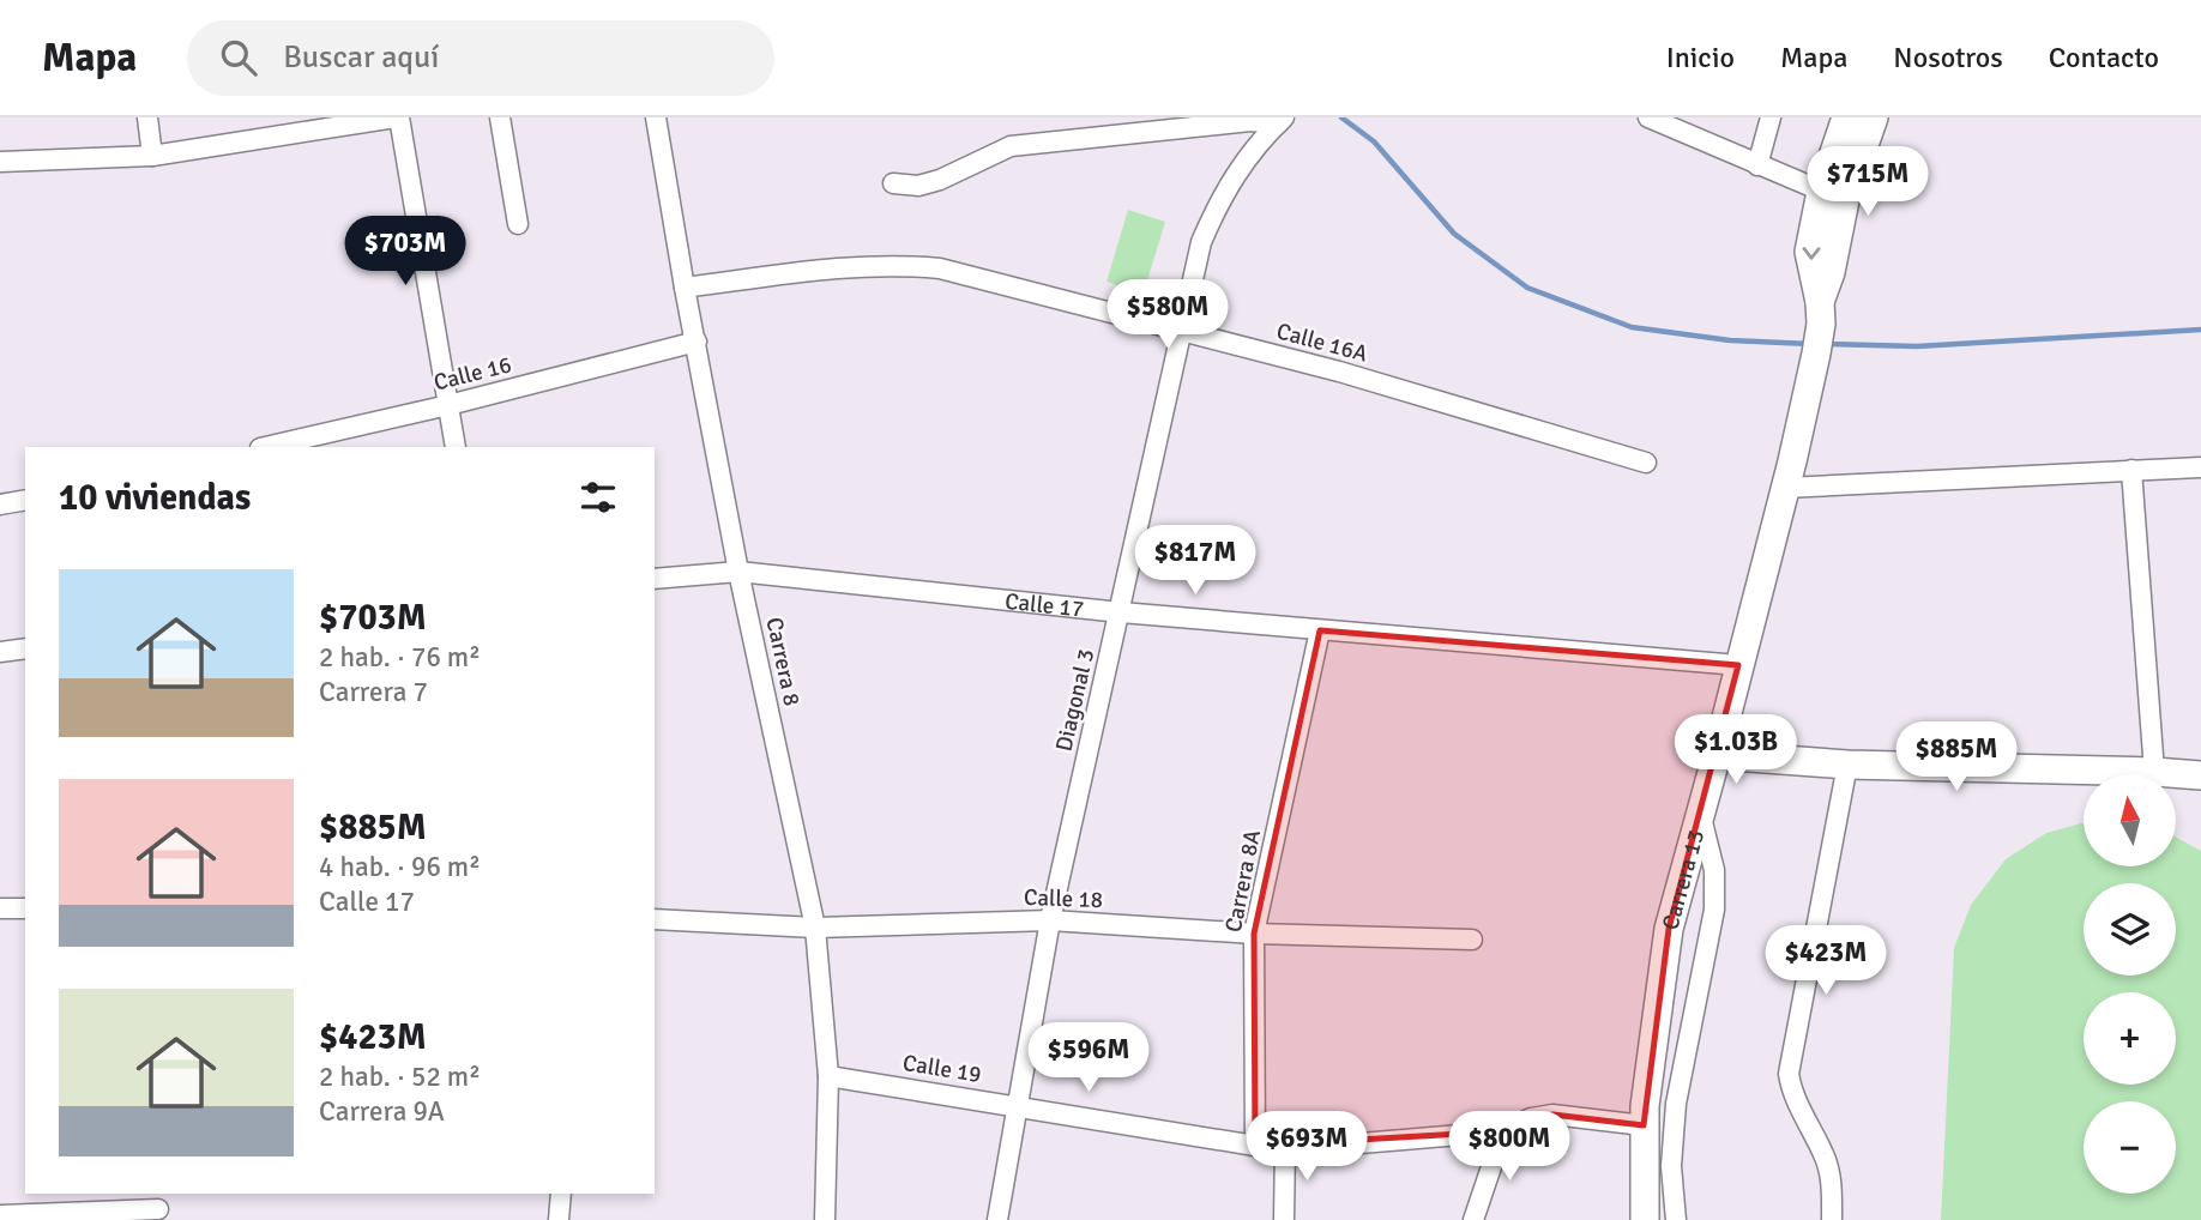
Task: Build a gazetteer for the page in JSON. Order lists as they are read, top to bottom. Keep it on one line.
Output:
{"streets":{"street":["Calle 16A","Calle 16","Calle 17","Carrera 8","Diagonal 3","Carrera 8A","Carrera 13","Calle 18","Calle 19"]},"crossings":[["Calle 16A","Carrera 8"],["Calle 16A","Diagonal 3"],["Calle 16","Carrera 8"],["Calle 17","Carrera 8"],["Calle 17","Diagonal 3"],["Calle 17","Carrera 8A"],["Calle 17","Carrera 13"],["Carrera 8","Calle 18"],["Carrera 8","Calle 19"],["Diagonal 3","Calle 18"],["Diagonal 3","Calle 19"],["Carrera 8A","Calle 18"],["Carrera 8A","Calle 19"],["Carrera 13","Calle 19"]],"north":"top","page":{"header":"Mapa","search":"Buscar aquí","nav":["Inicio","Mapa","Nosotros","Contacto"],"price":["$715M","$703M","$580M","$817M","$1.03B","$885M","$423M","$596M","$693M","$800M"],"heading":"10 viviendas","list":[{"name":"$703M","note":"2 hab. · 76 m² · Carrera 7"},{"name":"$885M","note":"4 hab. · 96 m² · Calle 17"},{"name":"$423M","note":"2 hab. · 52 m² · Carrera 9A"}],"map_buttons":["+","−"]}}
